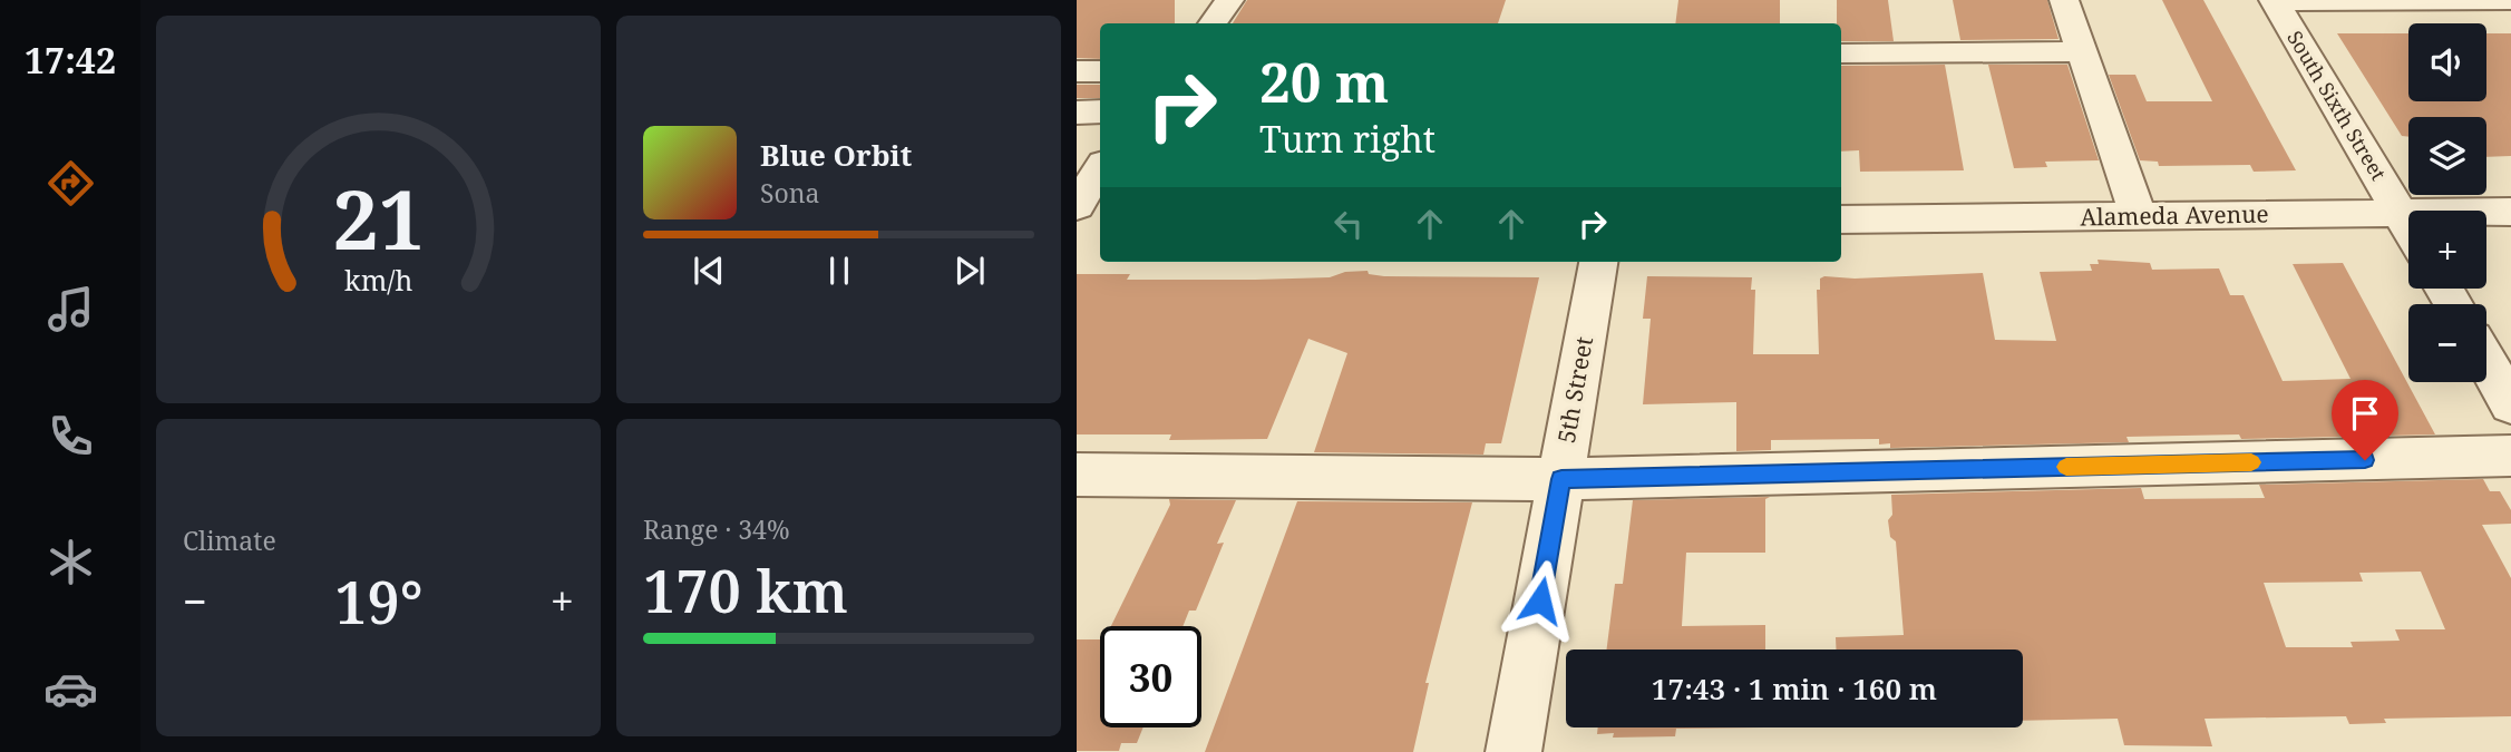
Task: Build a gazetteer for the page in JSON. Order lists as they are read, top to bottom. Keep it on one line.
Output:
{"streets":{"street":["South Sixth Street","Alameda Avenue","5th Street"]},"crossings":[["South Sixth Street","Alameda Avenue"]],"page":{"tabs":"17:42","map_buttons":["+","−"],"turn":["20 m","Turn right"],"song":["Blue Orbit","Sona"],"tile":["Climate",["Range · 34%","170 km"]],"heat":["−","19°","+"],"limit":"30","trip":"17:43 · 1 min · 160 m","gauge":["21","km/h"]}}
